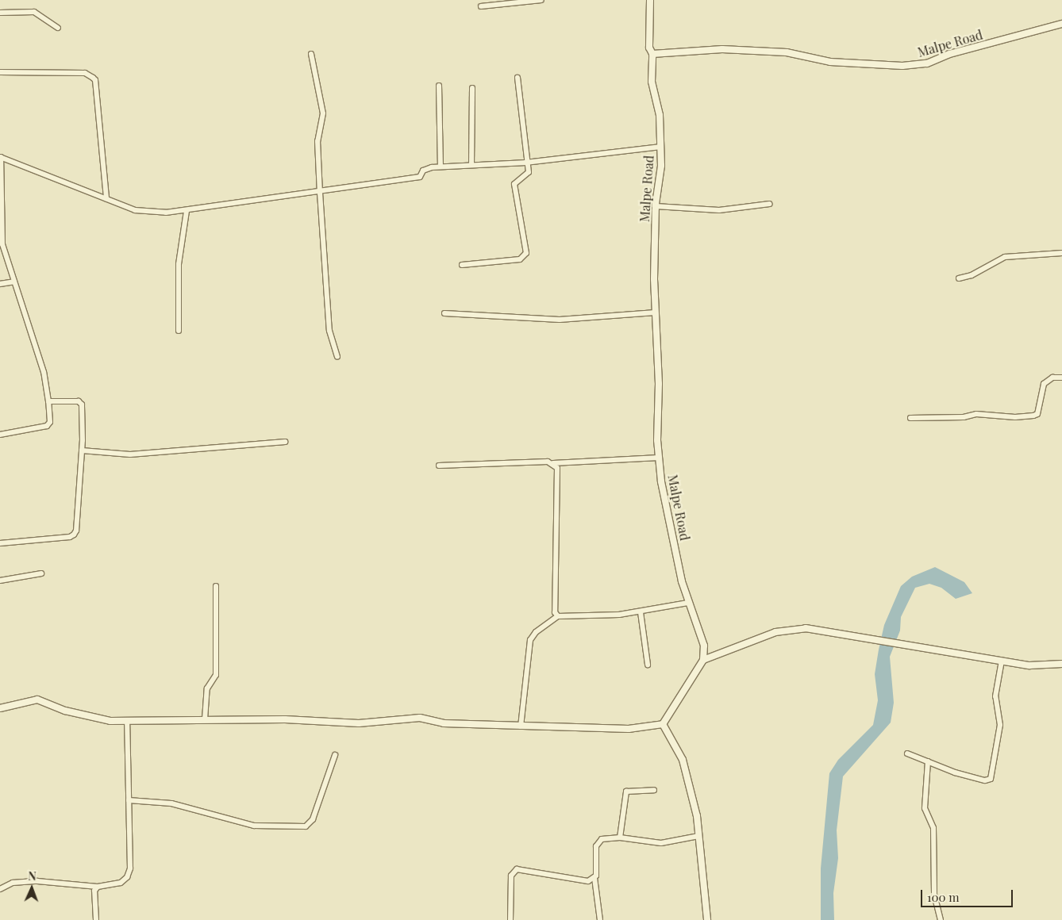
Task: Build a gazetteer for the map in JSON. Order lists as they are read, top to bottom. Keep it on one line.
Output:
{"streets":{"street":["Malpe Road"]},"scale_bar":"100 m","north":"top"}
